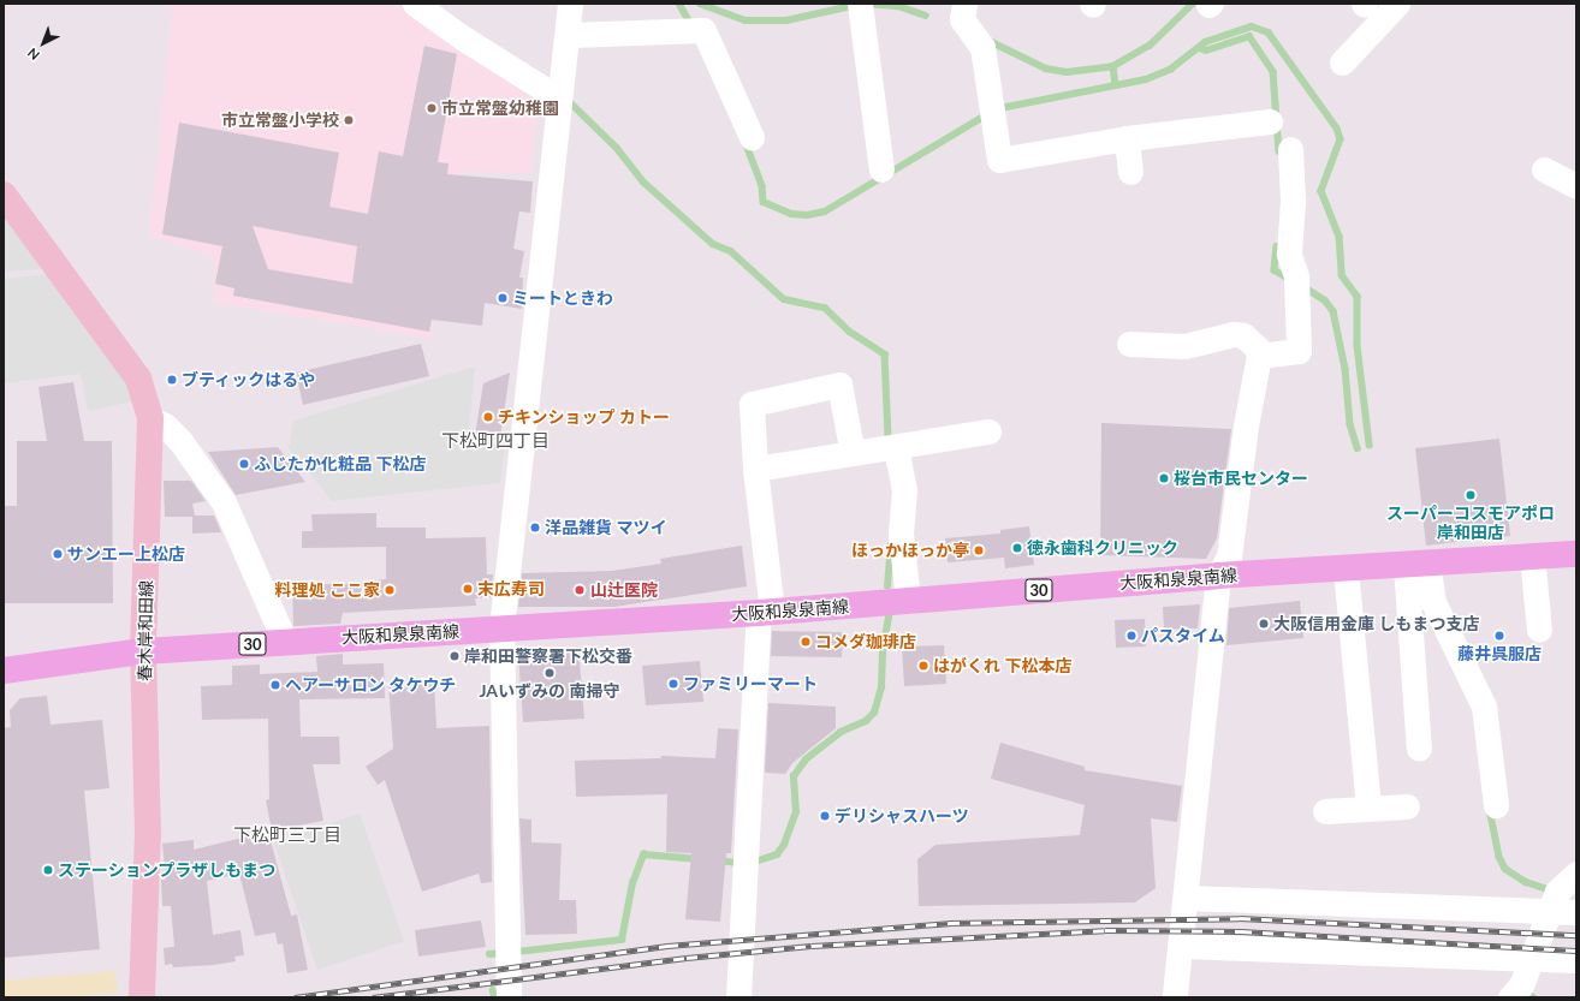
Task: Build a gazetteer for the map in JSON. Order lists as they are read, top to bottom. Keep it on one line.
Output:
{"streets":{"main road":["大阪和泉泉南線","30","春木岸和田線"]},"crossings":[["大阪和泉泉南線","春木岸和田線"]],"districts":["下松町四丁目","下松町三丁目"],"places":["市立常盤幼稚園","市立常盤小学校","ミートときわ","ブティックはるや","チキンショップ カトー","ふじたか化粧品 下松店","桜台市民センター","スーパーコスモアポロ 岸和田店","洋品雑貨 マツイ","徳永歯科クリニック","ほっかほっか亭","サンエー上松店","末広寿司","料理処 ここ家","山辻医院","大阪信用金庫 しもまつ支店","パスタイム","藤井呉服店","コメダ珈琲店","岸和田警察署下松交番","はがくれ 下松本店","JAいずみの 南掃守","ファミリーマート","ヘアーサロン タケウチ","デリシャスハーツ","ステーションプラザしもまつ"],"north":"bottom left"}
